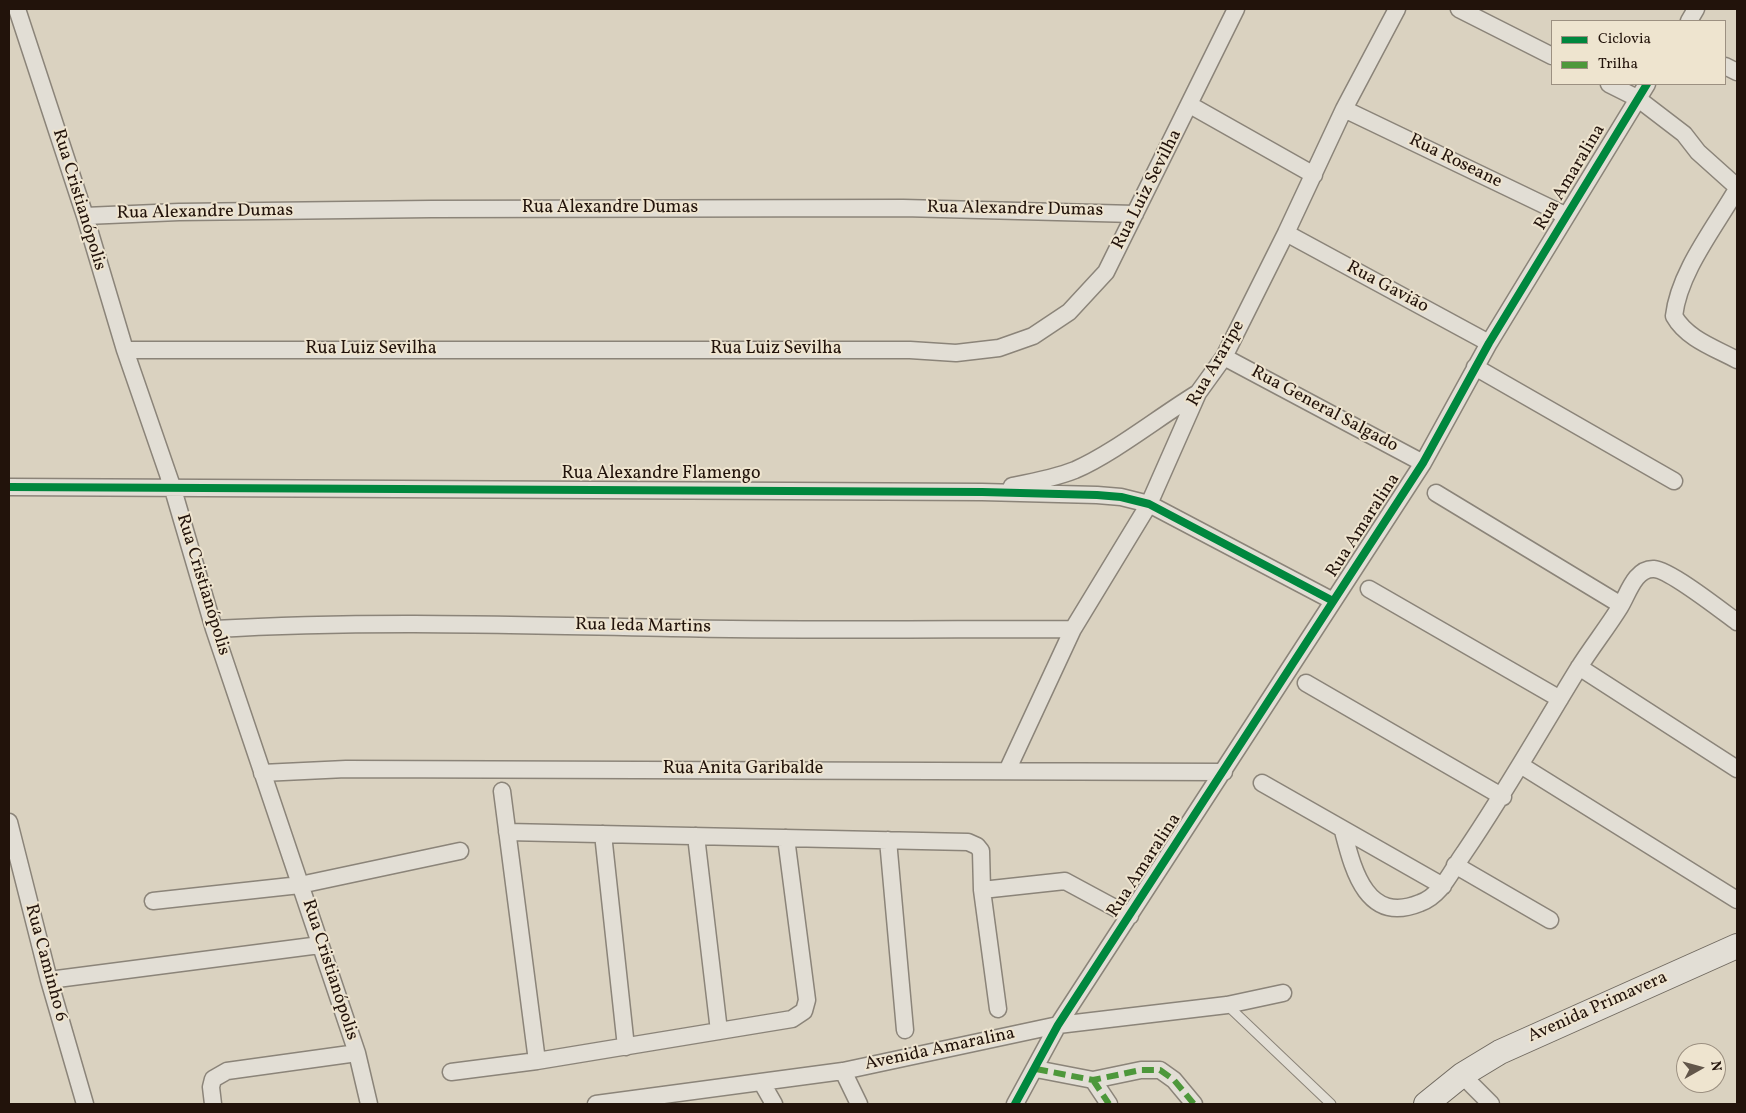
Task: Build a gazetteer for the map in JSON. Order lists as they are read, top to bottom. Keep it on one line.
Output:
{"streets":{"street":["Rua Roseane","Rua Amaralina","Rua Luiz Sevilha","Rua Cristianópolis","Rua Alexandre Dumas","Rua Gavião","Rua Araripe","Rua General Salgado","Rua Alexandre Flamengo","Rua Ieda Martins","Rua Anita Garibalde","Rua Caminho 6","Avenida Primavera","Avenida Amaralina"]},"crossings":[["Rua Roseane","Rua Amaralina"],["Rua Roseane","Rua Araripe"],["Rua Amaralina","Rua Gavião"],["Rua Amaralina","Rua General Salgado"],["Rua Amaralina","Rua Alexandre Flamengo"],["Rua Amaralina","Rua Anita Garibalde"],["Rua Amaralina","Avenida Amaralina"],["Rua Luiz Sevilha","Rua Cristianópolis"],["Rua Luiz Sevilha","Rua Alexandre Dumas"],["Rua Cristianópolis","Rua Alexandre Dumas"],["Rua Cristianópolis","Rua Alexandre Flamengo"],["Rua Cristianópolis","Rua Ieda Martins"],["Rua Cristianópolis","Rua Anita Garibalde"],["Rua Gavião","Rua Araripe"],["Rua Araripe","Rua General Salgado"],["Rua Araripe","Rua Alexandre Flamengo"],["Rua Araripe","Rua Ieda Martins"],["Rua Araripe","Rua Anita Garibalde"]],"legend":["Ciclovia","Trilha"],"north":"right"}
